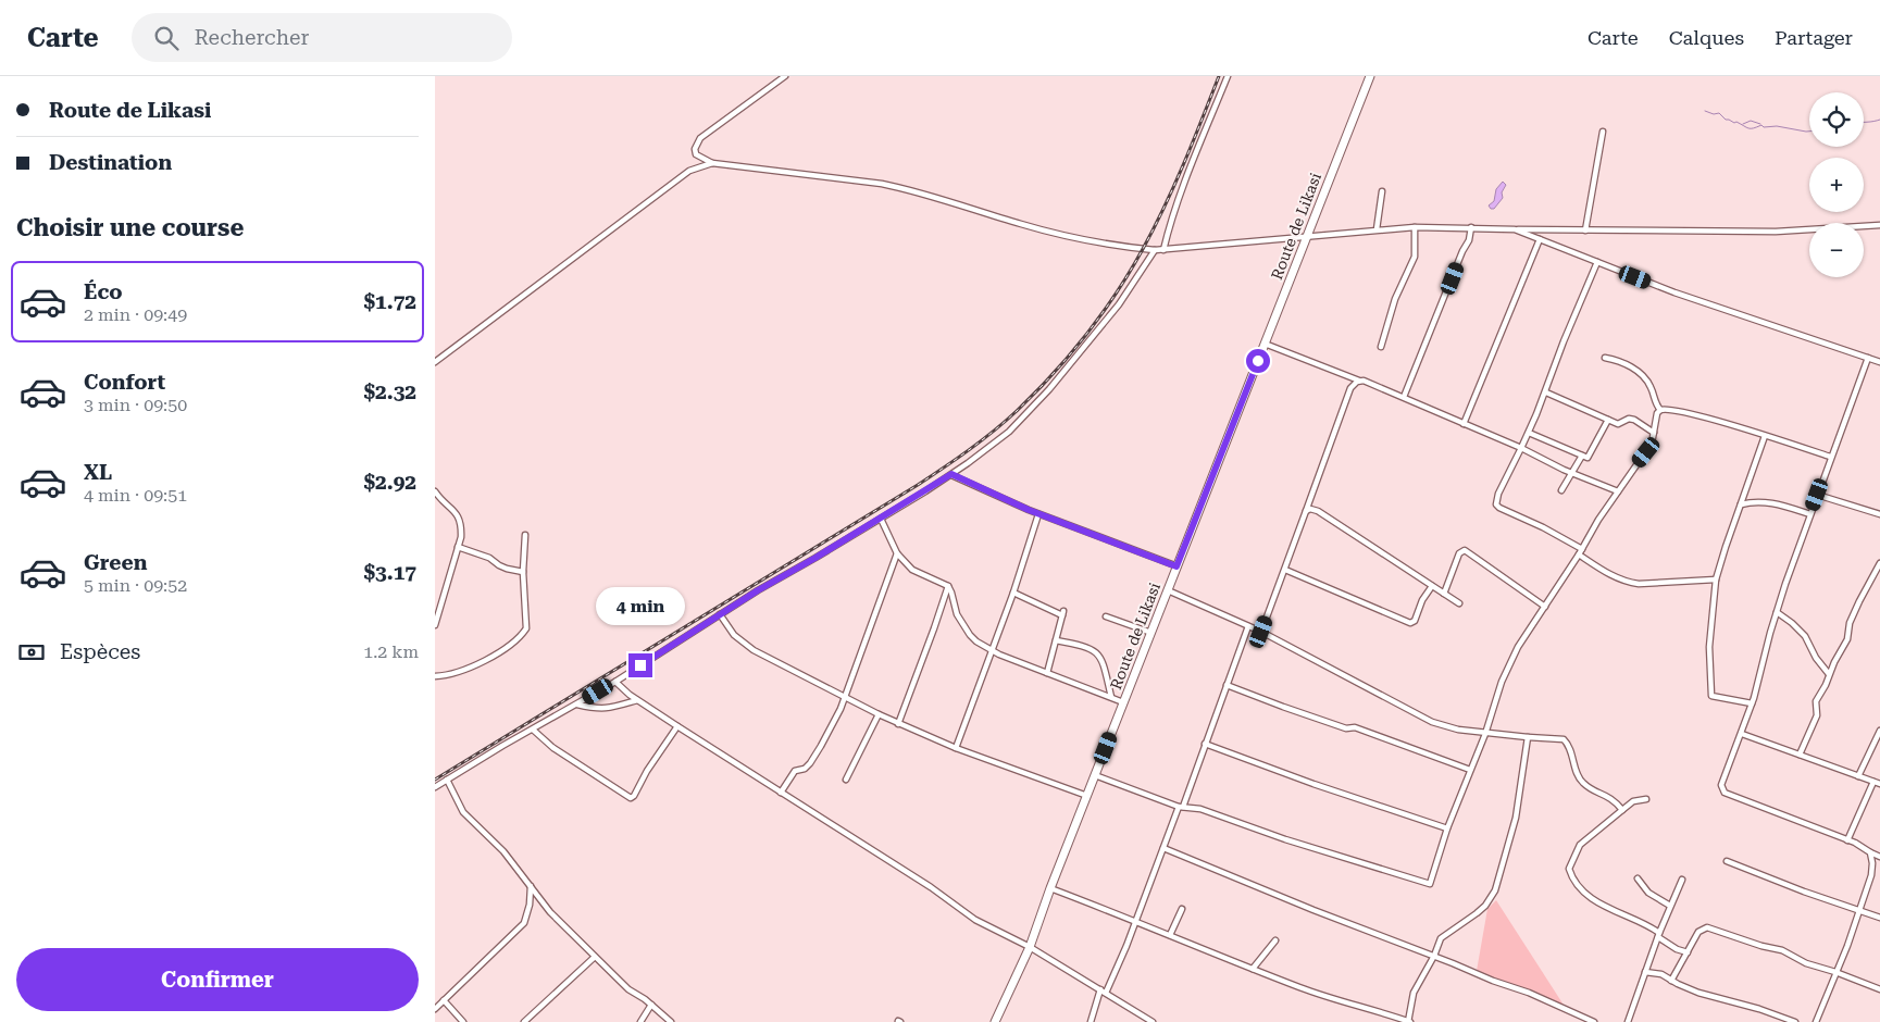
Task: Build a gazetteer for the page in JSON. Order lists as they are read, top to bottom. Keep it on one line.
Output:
{"streets":{"highway":["Route de Likasi"]},"page":{"header":"Carte","search":"Rechercher","nav":["Carte","Calques","Partager"],"banner":["Route de Likasi","Destination"],"map_buttons":["+","−"],"heading":"Choisir une course","list":[{"name":"Éco","note":"2 min · 09:49","value":"$1.72"},{"name":"Confort","note":"3 min · 09:50","value":"$2.32"},{"name":"XL","note":"4 min · 09:51","value":"$2.92"},{"name":"Green","note":"5 min · 09:52","value":"$3.17"}],"bubble":"4 min","pay":["Espèces","1.2 km"],"buttons":"Confirmer"}}
